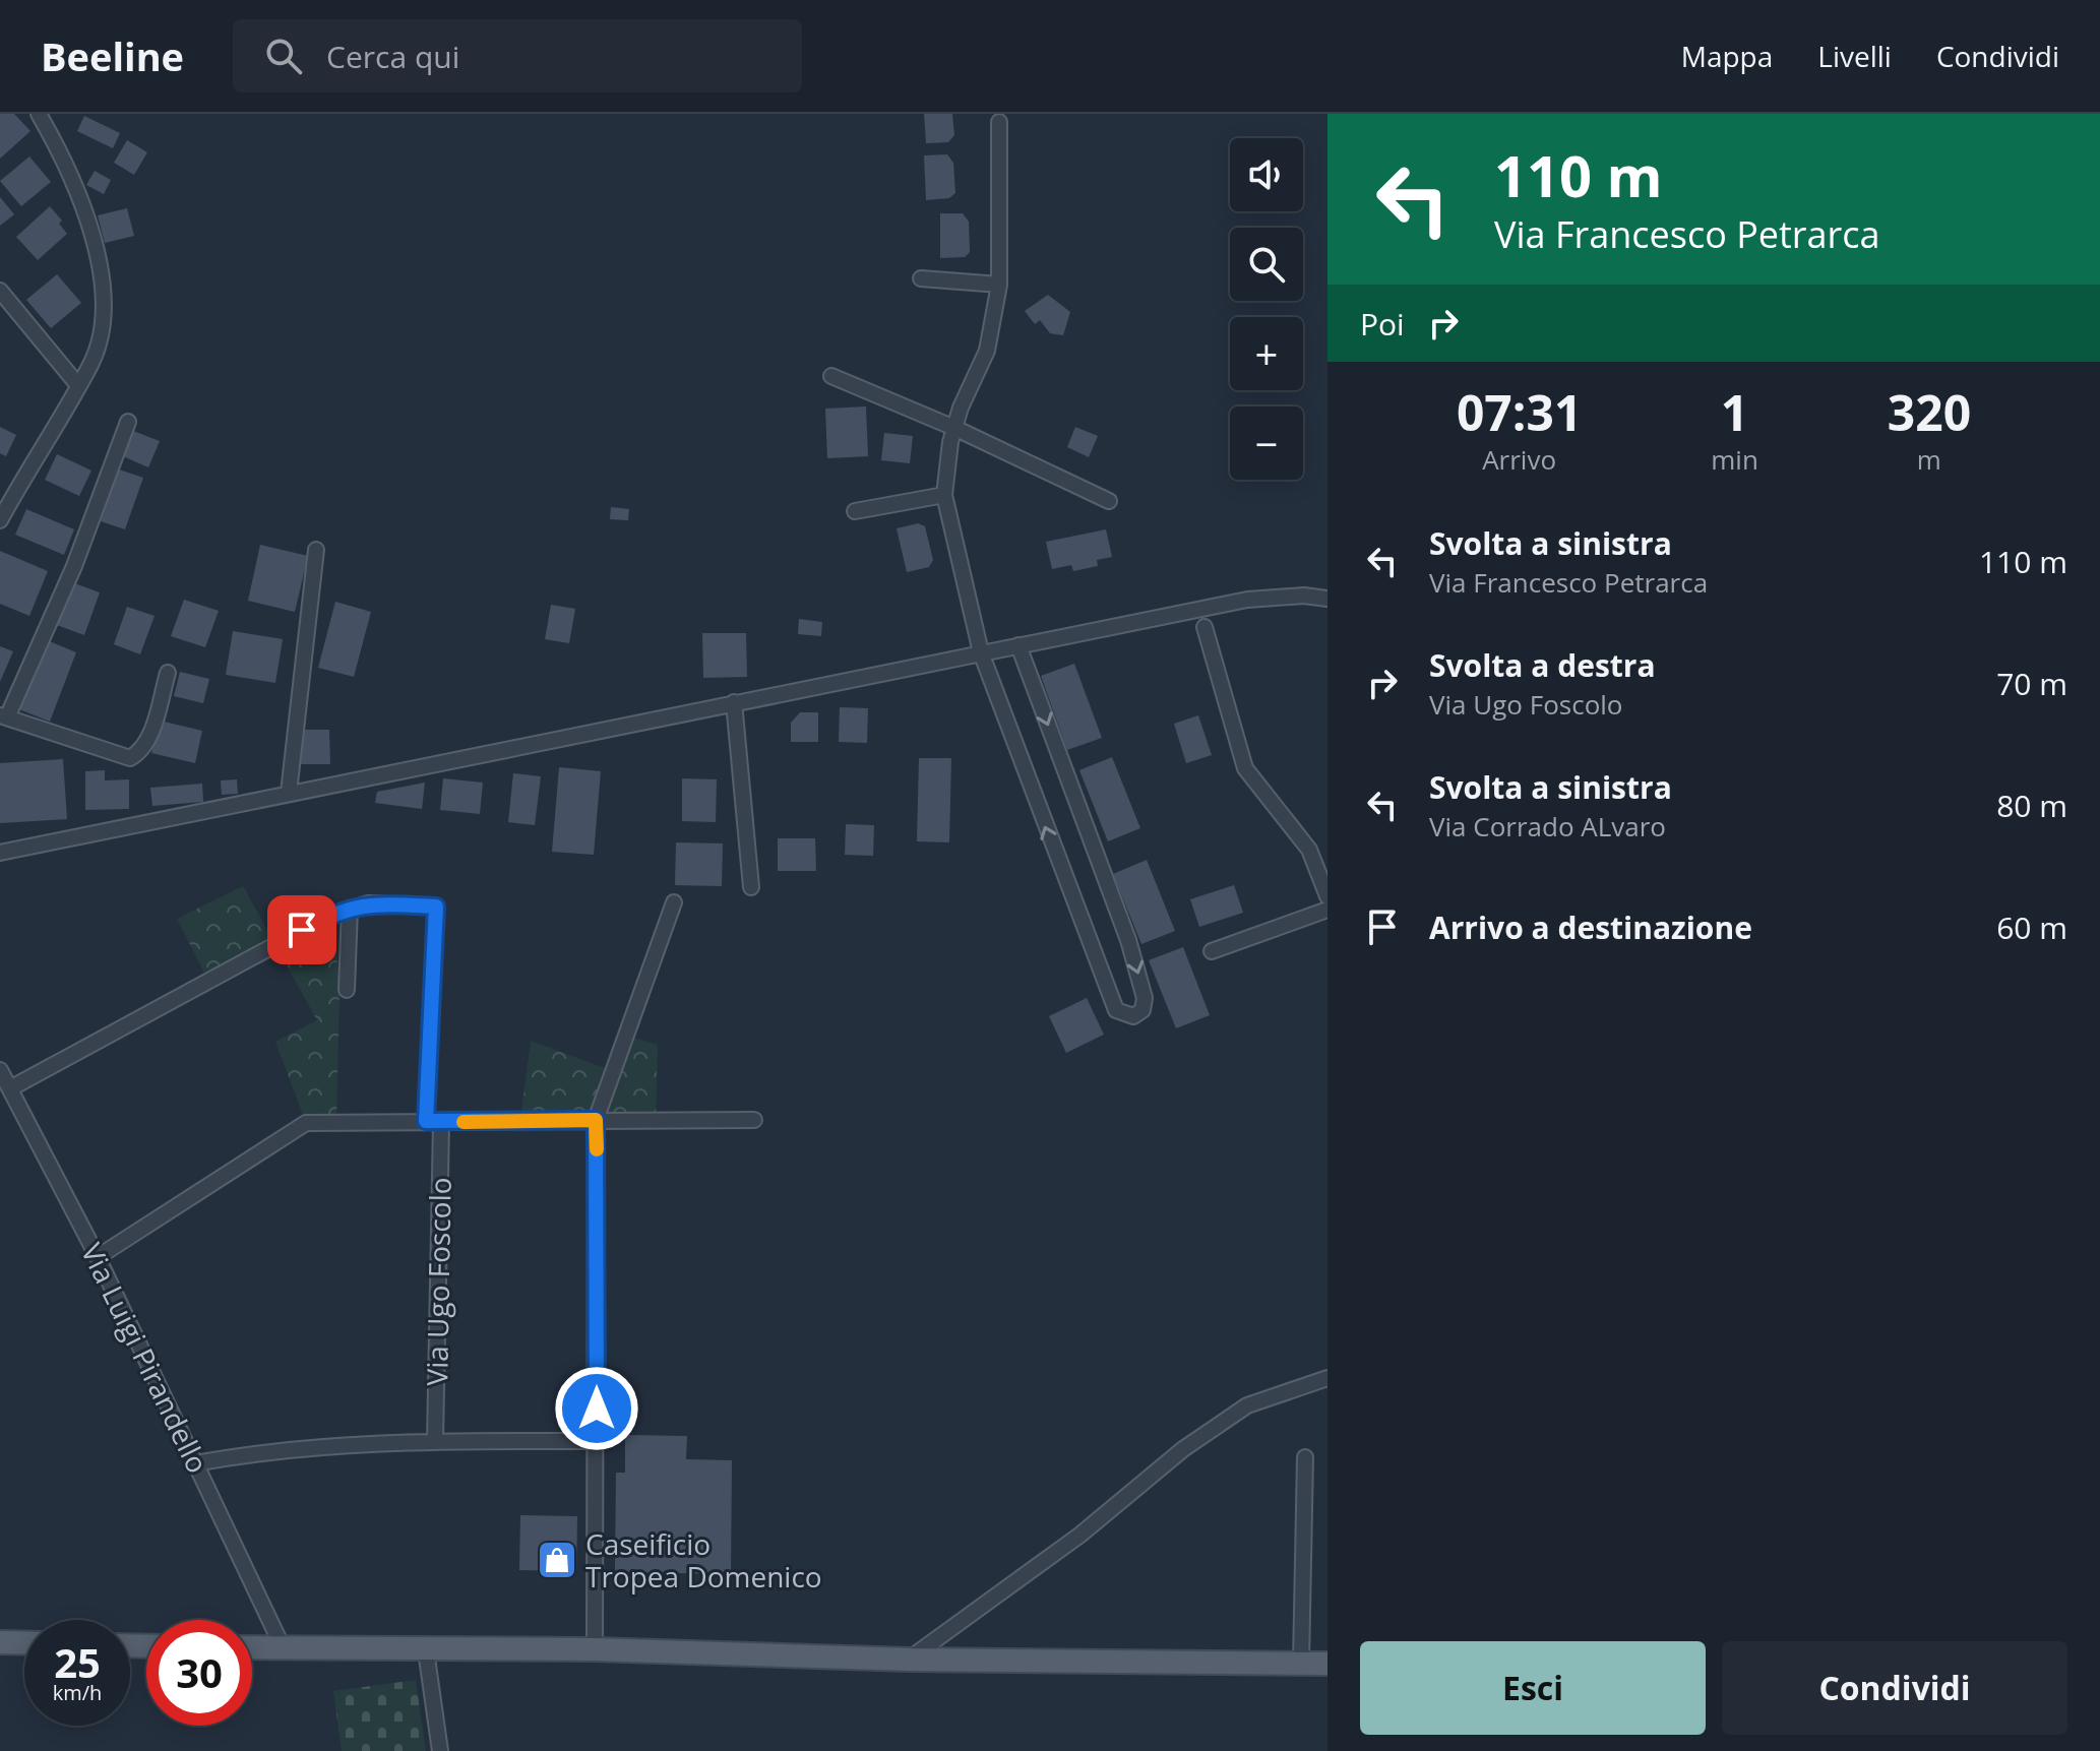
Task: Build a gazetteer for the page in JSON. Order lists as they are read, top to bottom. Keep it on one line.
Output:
{"streets":{"street":["Via Ugo Foscolo","Via Luigi Pirandello"]},"places":{"shop":["Caseificio Tropea Domenico"]},"page":{"header":"Beeline","search":"Cerca qui","nav":["Mappa","Livelli","Condividi"],"turn":["110 m","Via Francesco Petrarca"],"map_buttons":["+","−"],"then":"Poi","eta":["07:31","Arrivo","1","min","320","m"],"list":[{"name":"Svolta a sinistra","note":"Via Francesco Petrarca","value":"110 m"},{"name":"Svolta a destra","note":"Via Ugo Foscolo","value":"70 m"},{"name":"Svolta a sinistra","note":"Via Corrado ALvaro","value":"80 m"},{"name":"Arrivo a destinazione","value":"60 m"}],"speed":"25 km/h","limit":"30","buttons":["Esci","Condividi"]}}
